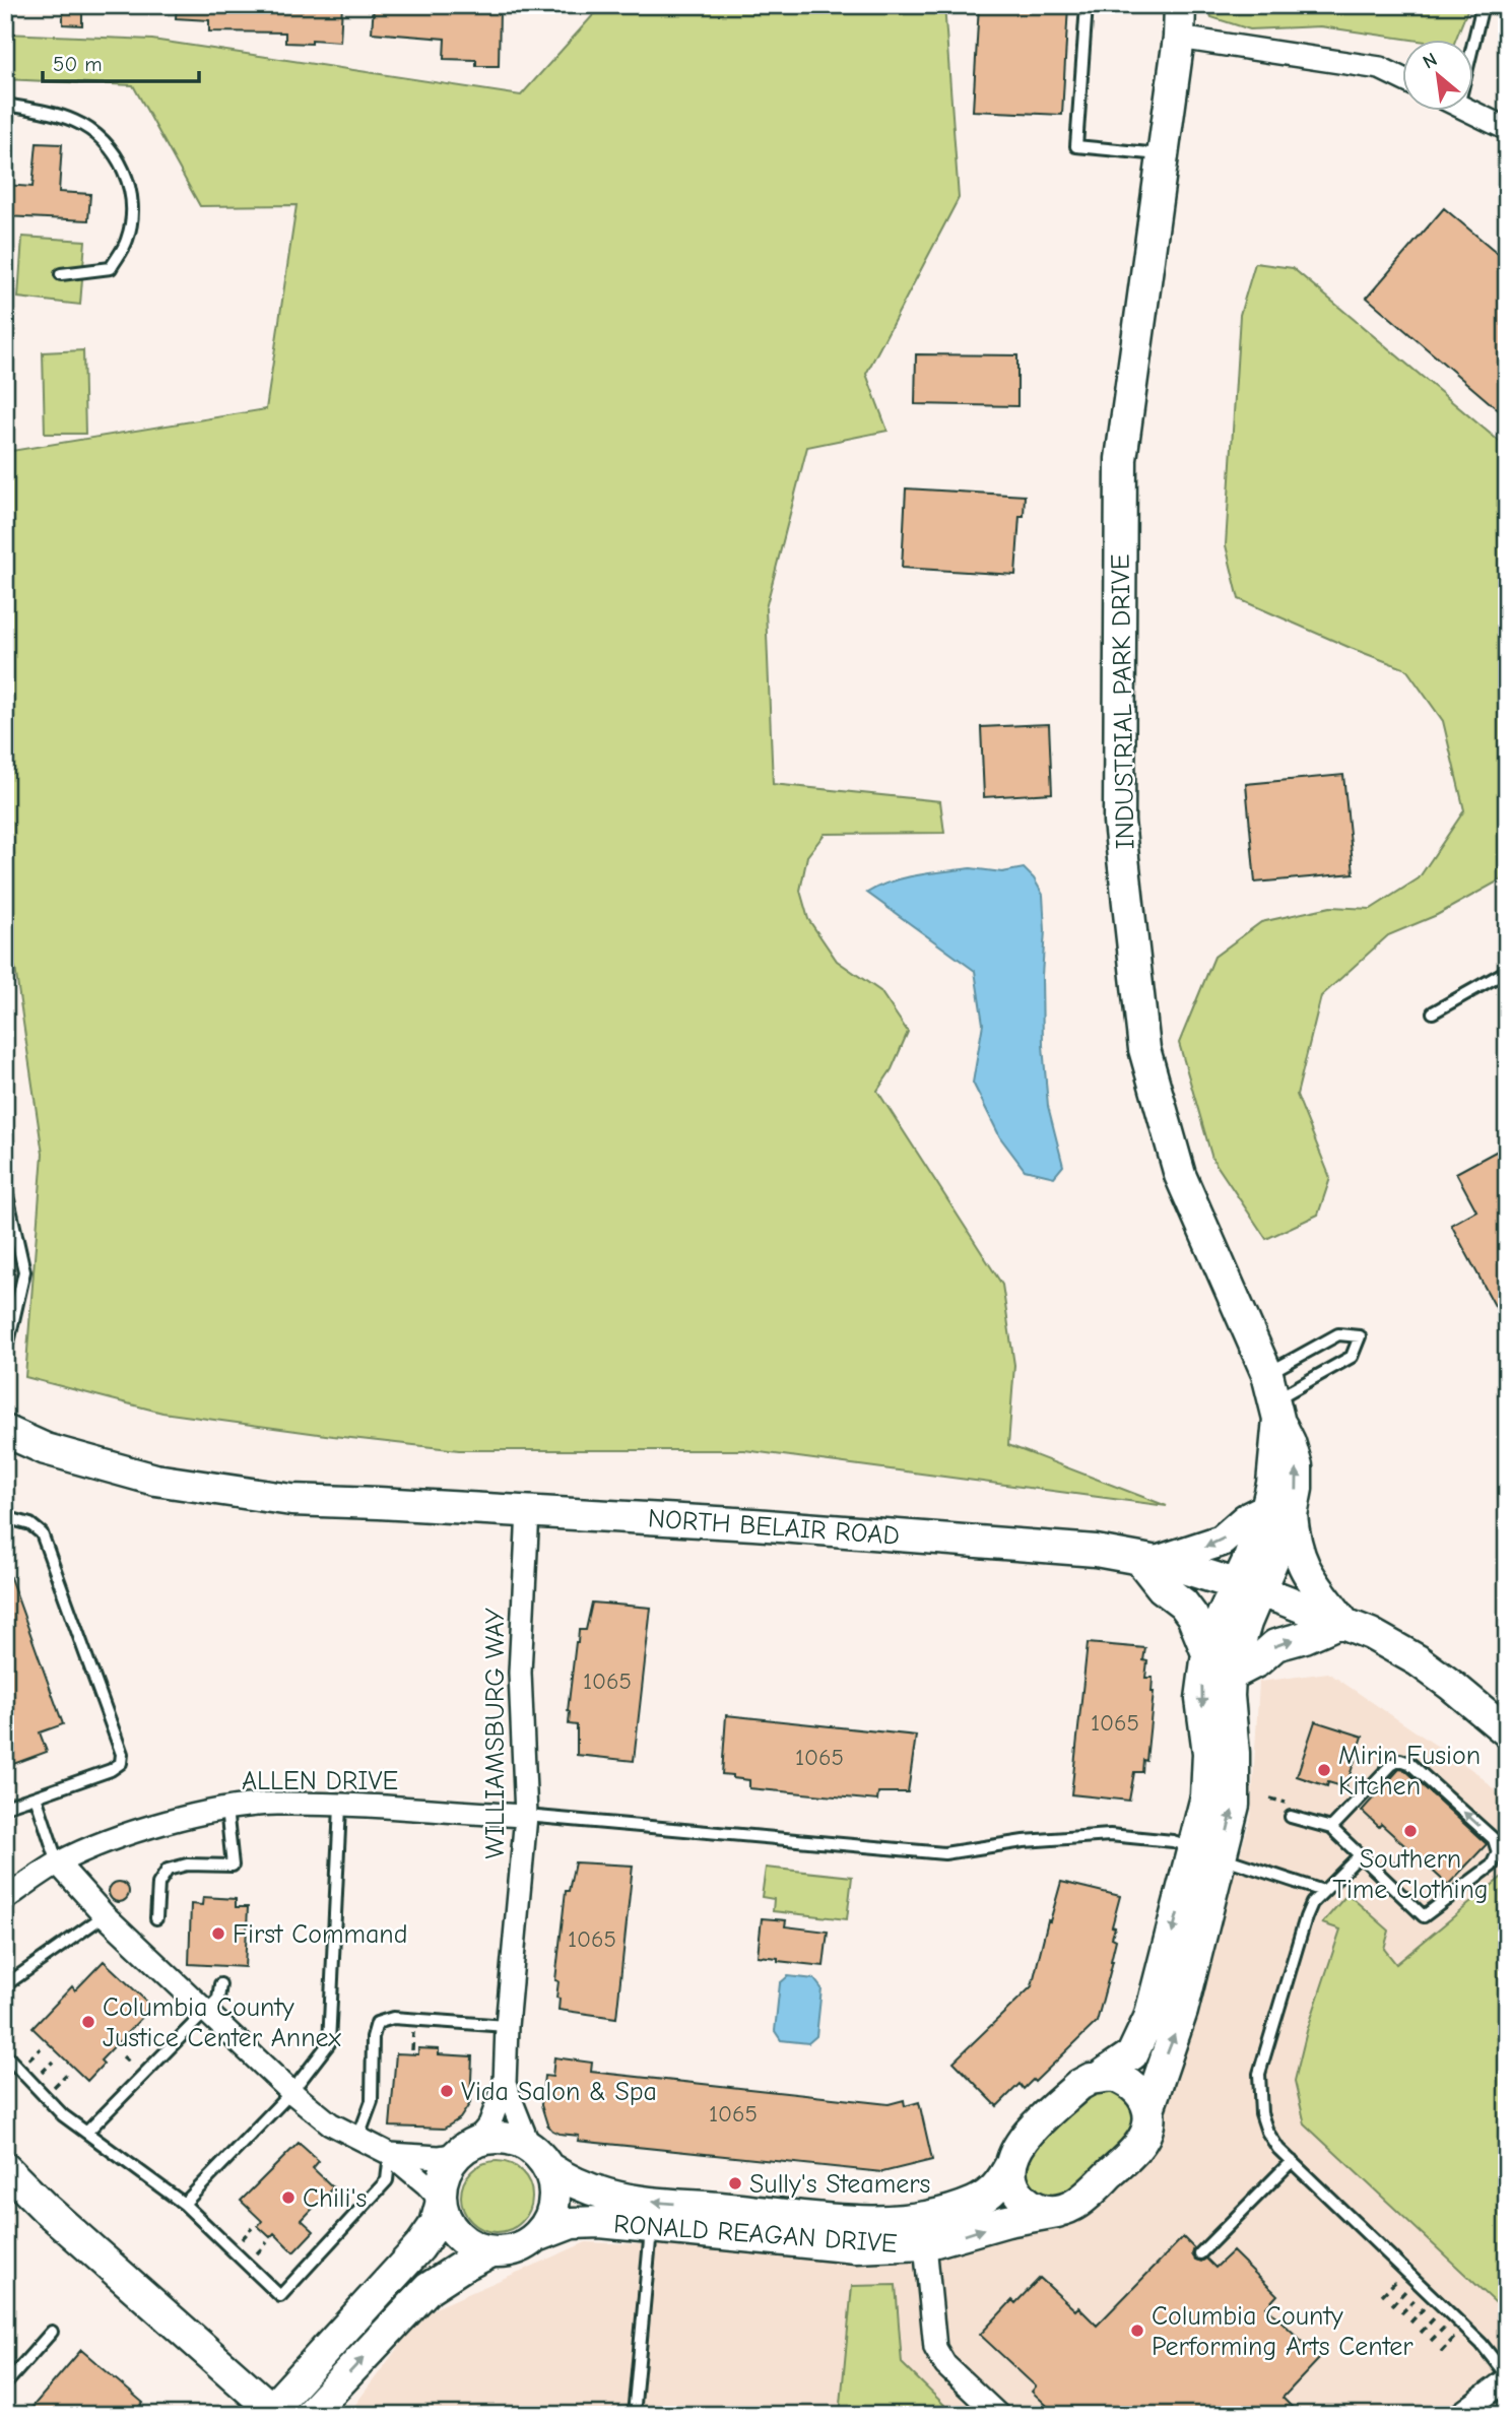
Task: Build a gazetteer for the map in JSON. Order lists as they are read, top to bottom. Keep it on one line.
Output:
{"streets":{"street":["INDUSTRIAL PARK DRIVE","NORTH BELAIR ROAD","WILLIAMSBURG WAY","ALLEN DRIVE","RONALD REAGAN DRIVE"]},"crossings":[["INDUSTRIAL PARK DRIVE","NORTH BELAIR ROAD"],["INDUSTRIAL PARK DRIVE","RONALD REAGAN DRIVE"],["NORTH BELAIR ROAD","WILLIAMSBURG WAY"],["NORTH BELAIR ROAD","RONALD REAGAN DRIVE"],["WILLIAMSBURG WAY","ALLEN DRIVE"],["WILLIAMSBURG WAY","RONALD REAGAN DRIVE"]],"places":["Mirin Fusion Kitchen","Southern Time Clothing","First Command","Columbia County Justice Center Annex","Vida Salon & Spa","Sully's Steamers","Chili's","Columbia County Performing Arts Center"],"house_numbers":["1065","1065","1065","1065","1065"],"scale_bar":"50 m","north":"top left"}
